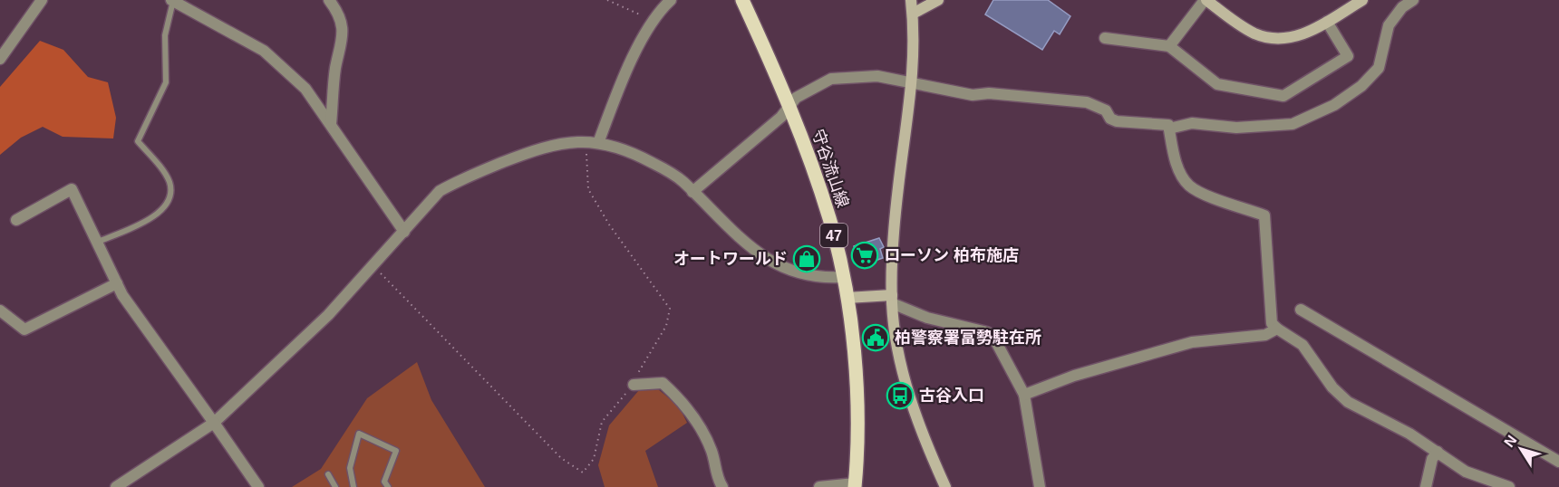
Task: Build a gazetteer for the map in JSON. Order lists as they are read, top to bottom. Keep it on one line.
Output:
{"streets":{"main road":["守谷流山線","47"]},"places":{"supermarket":["ローソン 柏布施店"],"shop":["オートワールド"],"public building":["柏警察署富勢駐在所"],"bus stop":["古谷入口"]},"north":"top left"}
